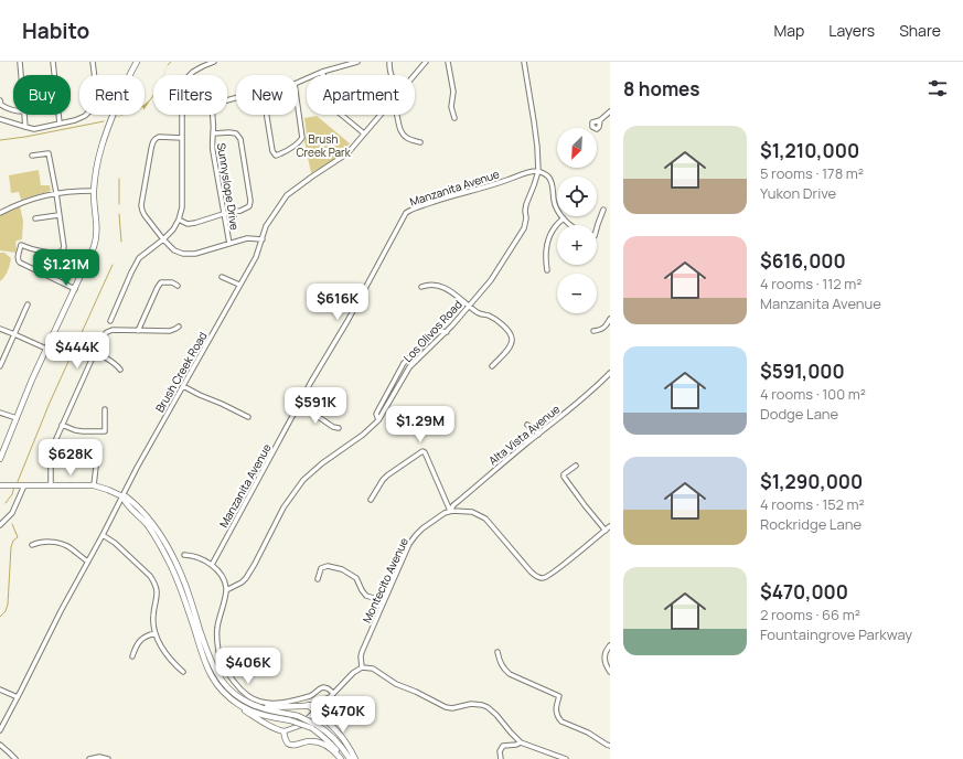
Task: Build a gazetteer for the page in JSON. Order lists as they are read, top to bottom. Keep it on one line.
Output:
{"streets":{"street":["Sunnyslope Drive","Manzanita Avenue","Los Olivos Road","Brush Creek Road","Alta Vista Avenue","Montecito Avenue"]},"crossings":[["Manzanita Avenue","Los Olivos Road"],["Alta Vista Avenue","Montecito Avenue"]],"parks":["Brush Creek Park"],"north":"bottom left","page":{"header":"Habito","nav":["Map","Layers","Share"],"heading":"8 homes","chip":["Buy","Rent","Filters","New","Apartment"],"list":[{"name":"$1,210,000","note":"5 rooms · 178 m² · Yukon Drive"},{"name":"$616,000","note":"4 rooms · 112 m² · Manzanita Avenue"},{"name":"$591,000","note":"4 rooms · 100 m² · Dodge Lane"},{"name":"$1,290,000","note":"4 rooms · 152 m² · Rockridge Lane"},{"name":"$470,000","note":"2 rooms · 66 m² · Fountaingrove Parkway"}],"map_buttons":["+","−"],"price":["$1.21M","$616K","$444K","$591K","$1.29M","$628K","$406K","$470K"]}}
